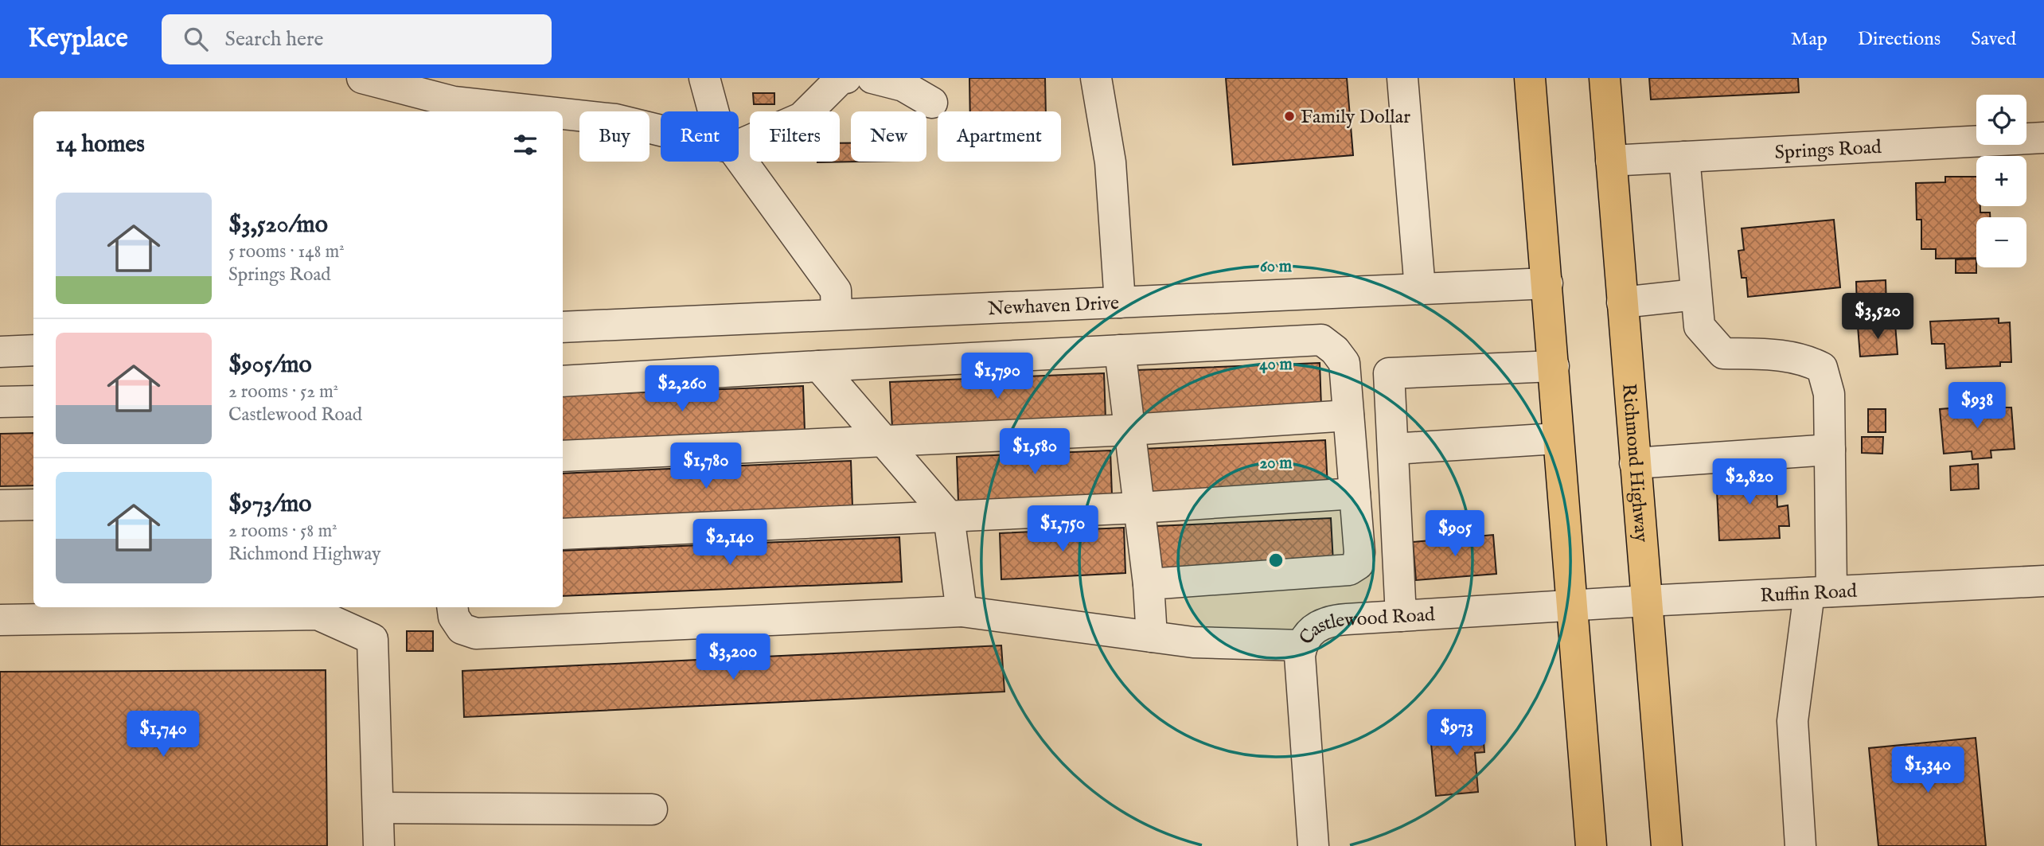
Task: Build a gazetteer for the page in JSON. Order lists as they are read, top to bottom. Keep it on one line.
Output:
{"streets":{"main road":["Richmond Highway"],"street":["Springs Road","Newhaven Drive","Ruffin Road","Castlewood Road"]},"crossings":[["Springs Road","Richmond Highway"],["Richmond Highway","Ruffin Road"],["Ruffin Road","Castlewood Road"]],"places":["Family Dollar"],"page":{"header":"Keyplace","search":"Search here","nav":["Map","Directions","Saved"],"map_buttons":["+","−"],"chip":["Buy","Rent","Filters","New","Apartment"],"heading":"14 homes","list":[{"name":"$3,520/mo","note":"5 rooms · 148 m² · Springs Road"},{"name":"$905/mo","note":"2 rooms · 52 m² · Castlewood Road"},{"name":"$973/mo","note":"2 rooms · 58 m² · Richmond Highway"}],"price":["$3,520","$1,790","$2,260","$938","$1,580","$1,780","$2,820","$1,750","$905","$2,140","$3,200","$973","$1,740","$1,340"]},"rings":["60 m","40 m","20 m"]}
